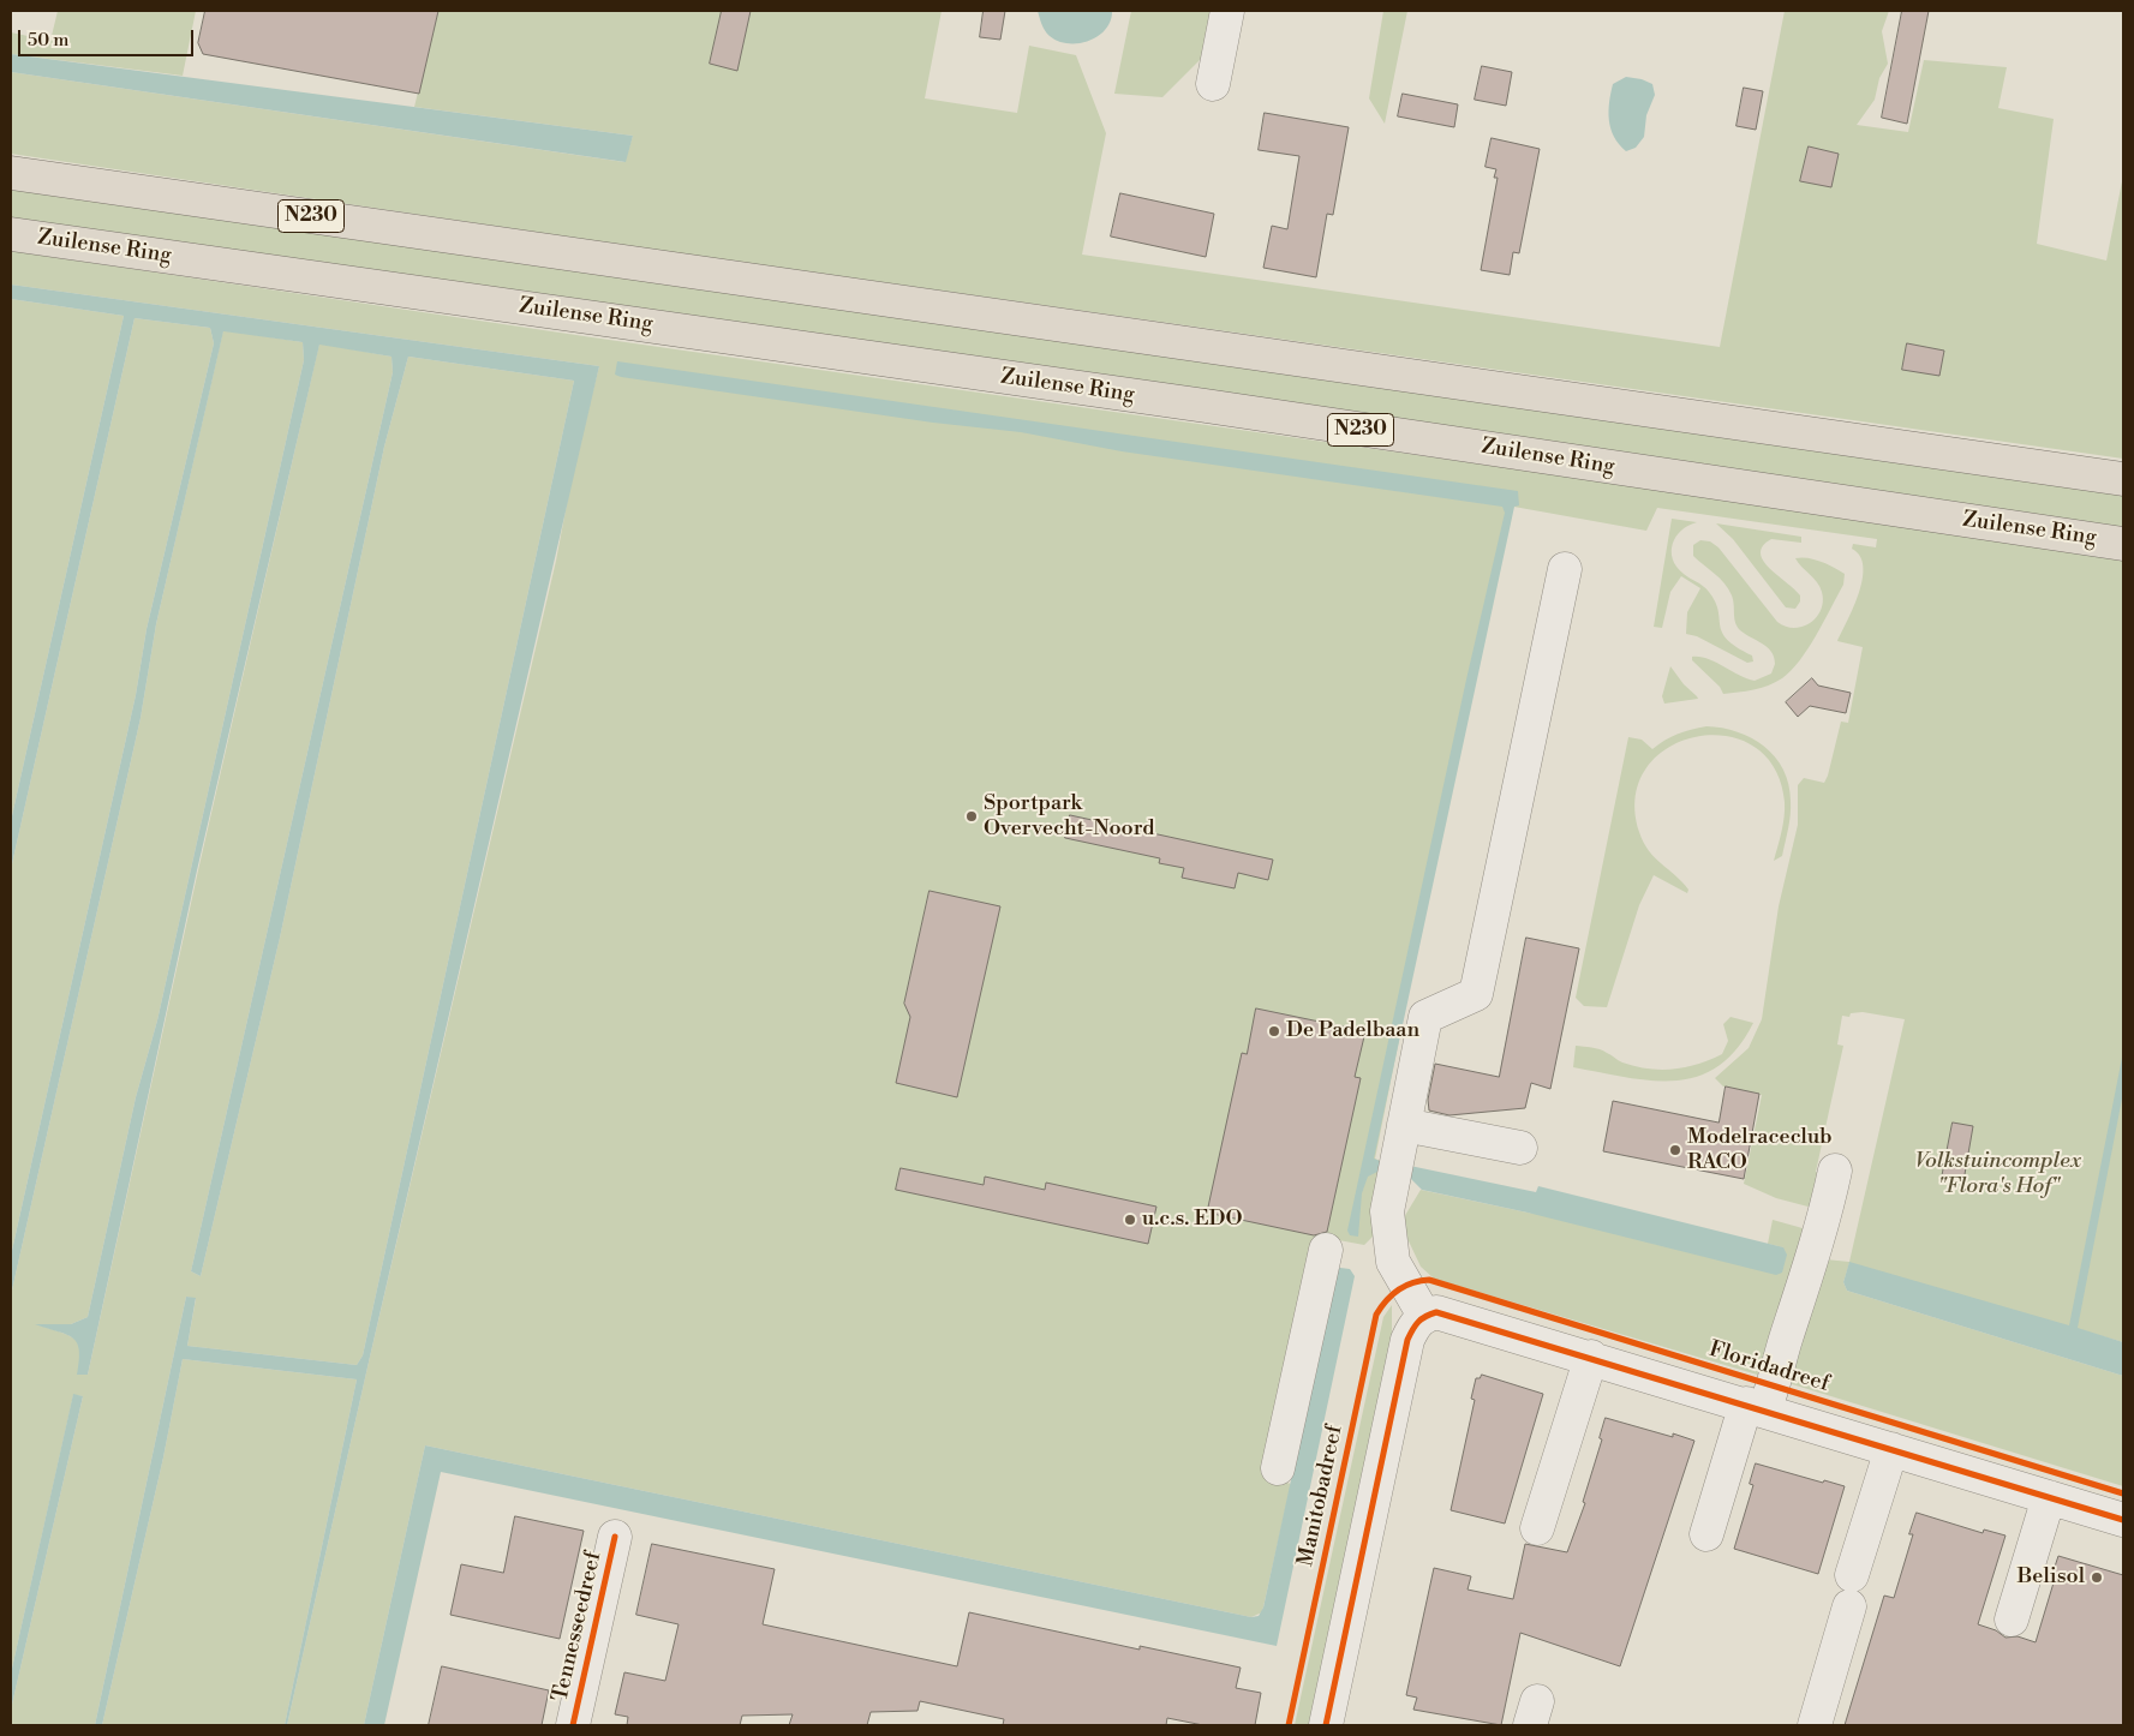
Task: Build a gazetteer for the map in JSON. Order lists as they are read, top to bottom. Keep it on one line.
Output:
{"streets":{"main road":["N230","Zuilense Ring"],"street":["Floridadreef","Tennesseedreef"],"cycle path":["Manitobadreef"]},"parks":["Volkstuincomplex \"Flora's Hof\""],"places":["Sportpark Overvecht-Noord","De Padelbaan","Modelraceclub RACO","u.c.s. EDO","Belisol"],"scale_bar":"50 m"}
